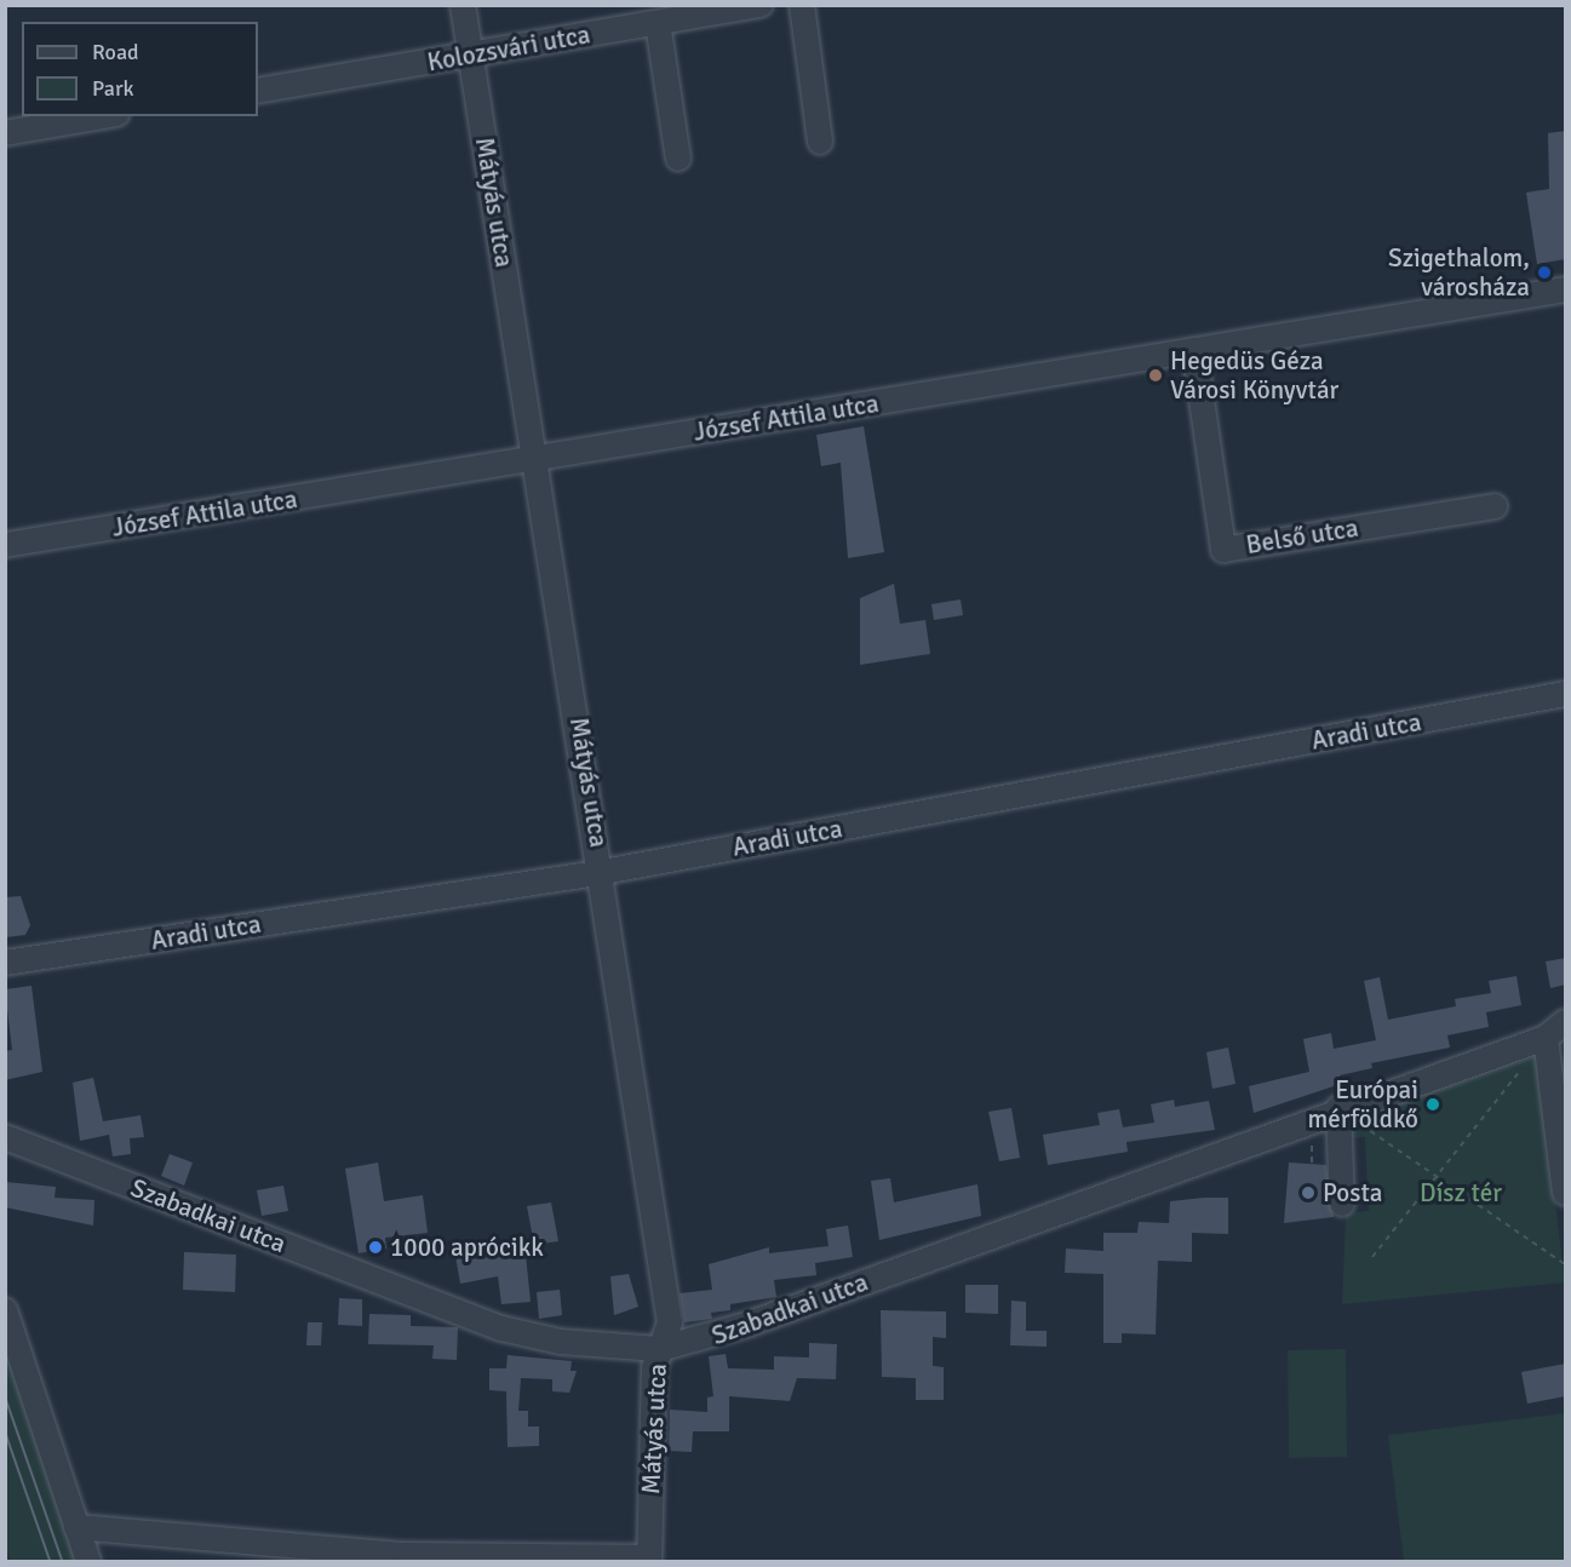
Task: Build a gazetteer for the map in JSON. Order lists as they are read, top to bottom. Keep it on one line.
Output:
{"streets":{"street":["Kolozsvári utca","Mátyás utca","József Attila utca","Belső utca","Aradi utca","Szabadkai utca"]},"crossings":[["Kolozsvári utca","Mátyás utca"],["Mátyás utca","József Attila utca"],["Mátyás utca","Aradi utca"],["Mátyás utca","Szabadkai utca"],["József Attila utca","Belső utca"]],"parks":["Dísz tér"],"places":["Szigethalom, városháza","Hegedüs Géza Városi Könyvtár","Európai mérföldkő","Posta","1000 aprócikk"],"legend":["Road","Park"]}
